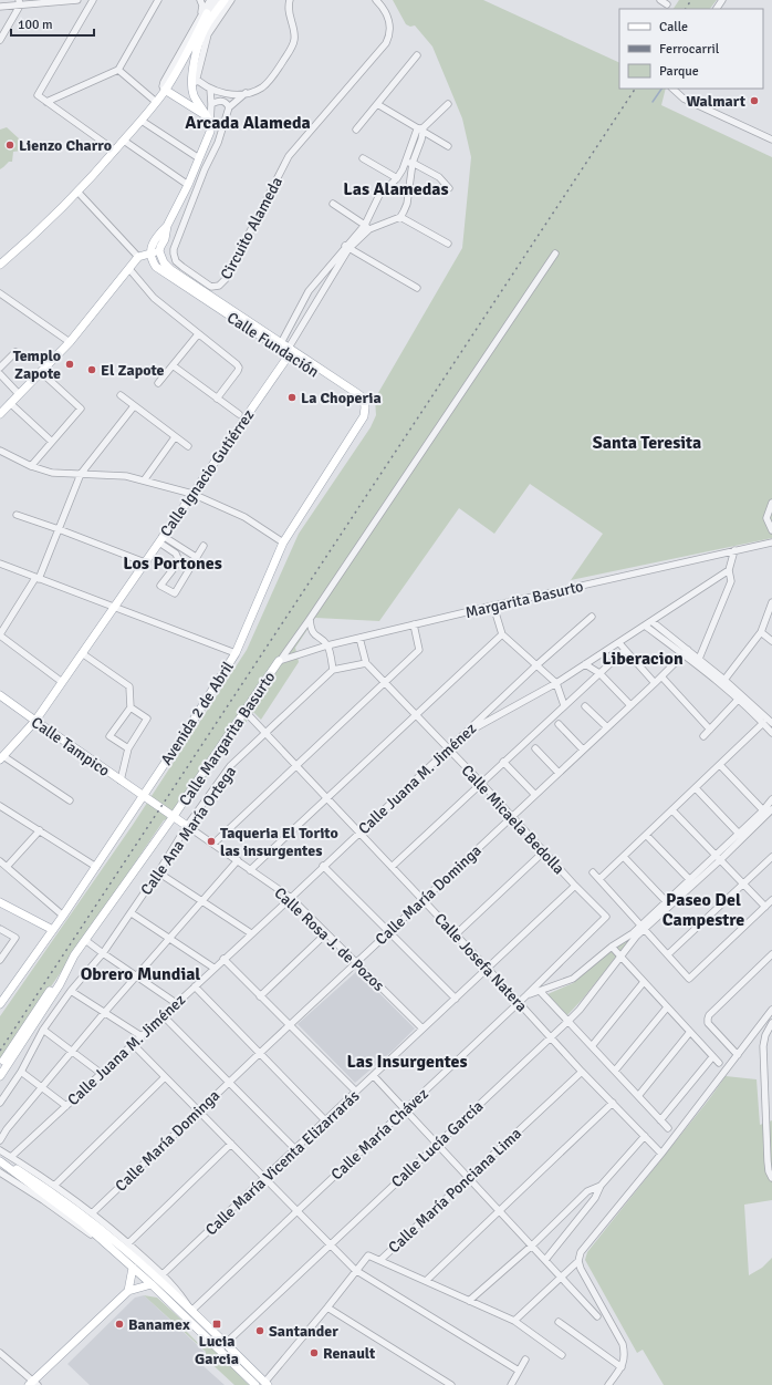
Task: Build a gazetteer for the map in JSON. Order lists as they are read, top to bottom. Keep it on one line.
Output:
{"streets":{"main road":["Calle Fundación","Calle Ignacio Gutiérrez","Avenida 2 de Abril","Calle Margarita Basurto","Calle Tampico","Calle Rosa J. de Pozos"],"street":["Circuito Alameda","Margarita Basurto","Calle Juana M. Jiménez","Calle Micaela Bedolla","Calle Ana María Ortega","Calle María Dominga","Calle Josefa Natera","Calle María Chávez","Calle Lucía García","Calle María Vicenta Elizarrarás","Calle María Ponciana Lima"]},"crossings":[["Calle Fundación","Calle Ignacio Gutiérrez"],["Calle Fundación","Avenida 2 de Abril"],["Calle Ignacio Gutiérrez","Calle Tampico"],["Margarita Basurto","Calle Margarita Basurto"],["Avenida 2 de Abril","Calle Tampico"],["Avenida 2 de Abril","Calle Rosa J. de Pozos"],["Calle Margarita Basurto","Calle Rosa J. de Pozos"],["Calle Margarita Basurto","Calle Josefa Natera"],["Calle Tampico","Calle Rosa J. de Pozos"],["Calle Juana M. Jiménez","Calle Micaela Bedolla"],["Calle Juana M. Jiménez","Calle Rosa J. de Pozos"],["Calle Juana M. Jiménez","Calle Josefa Natera"],["Calle Micaela Bedolla","Calle María Dominga"],["Calle Micaela Bedolla","Calle María Chávez"],["Calle Micaela Bedolla","Calle María Vicenta Elizarrarás"],["Calle Ana María Ortega","Calle Rosa J. de Pozos"],["Calle Ana María Ortega","Calle Josefa Natera"],["Calle María Dominga","Calle Rosa J. de Pozos"],["Calle María Dominga","Calle Josefa Natera"],["Calle Rosa J. de Pozos","Calle María Vicenta Elizarrarás"],["Calle Josefa Natera","Calle María Chávez"],["Calle Josefa Natera","Calle Lucía García"],["Calle Josefa Natera","Calle María Vicenta Elizarrarás"],["Calle Josefa Natera","Calle María Ponciana Lima"],["Calle María Chávez","Calle Lucía García"]],"districts":["Arcada Alameda","Las Alamedas","Santa Teresita","Los Portones","Liberacion","Paseo Del Campestre","Obrero Mundial","Las Insurgentes"],"places":{"other":["Walmart","Lienzo Charro","Templo Zapote","El Zapote","La Choperia","Taqueria El Torito las insurgentes","Banamex","Santander","Renault"],"transit":["Lucia Garcia"]},"legend":["Calle","Ferrocarril","Parque"],"scale_bar":"100 m"}
